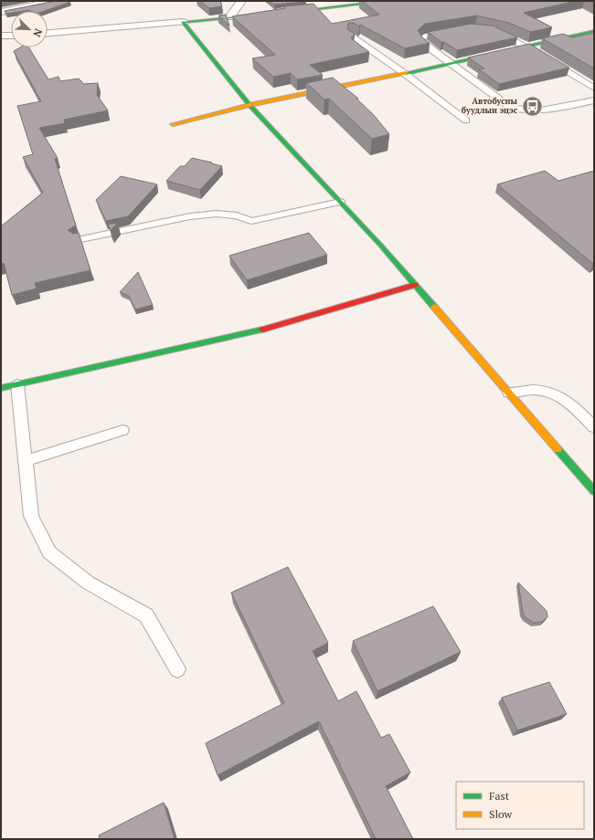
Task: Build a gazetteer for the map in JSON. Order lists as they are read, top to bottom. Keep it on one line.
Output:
{"places":{"bus stop":["Автобусны буудлын эцэс"]},"legend":["Fast","Slow"],"north":"bottom right"}
